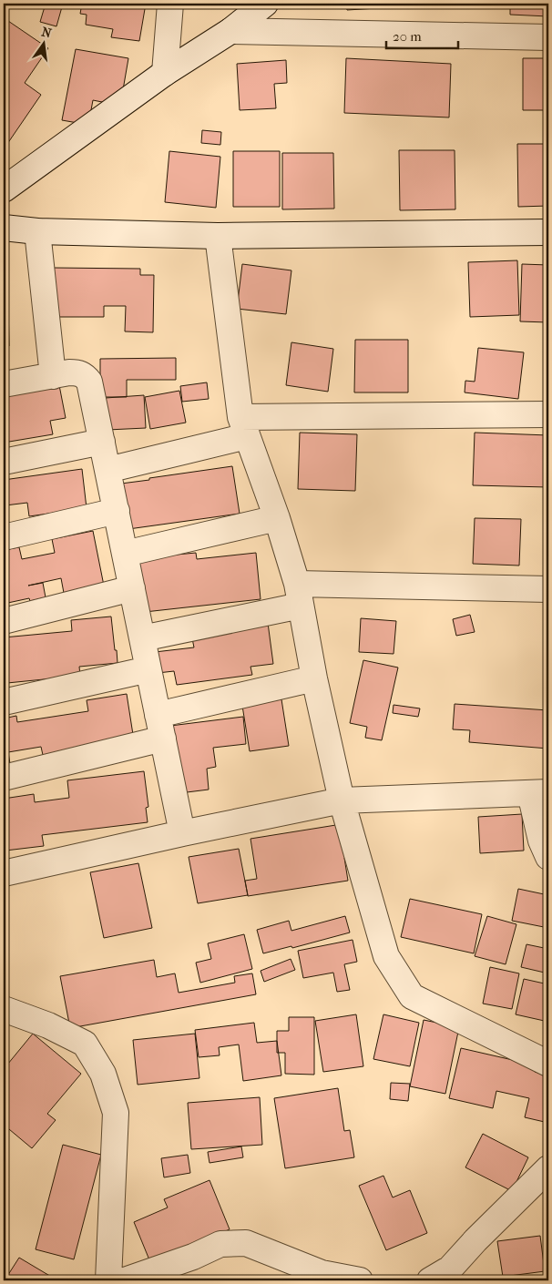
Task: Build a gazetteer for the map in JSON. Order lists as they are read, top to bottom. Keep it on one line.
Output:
{"scale_bar":"20 m","north":"top"}
